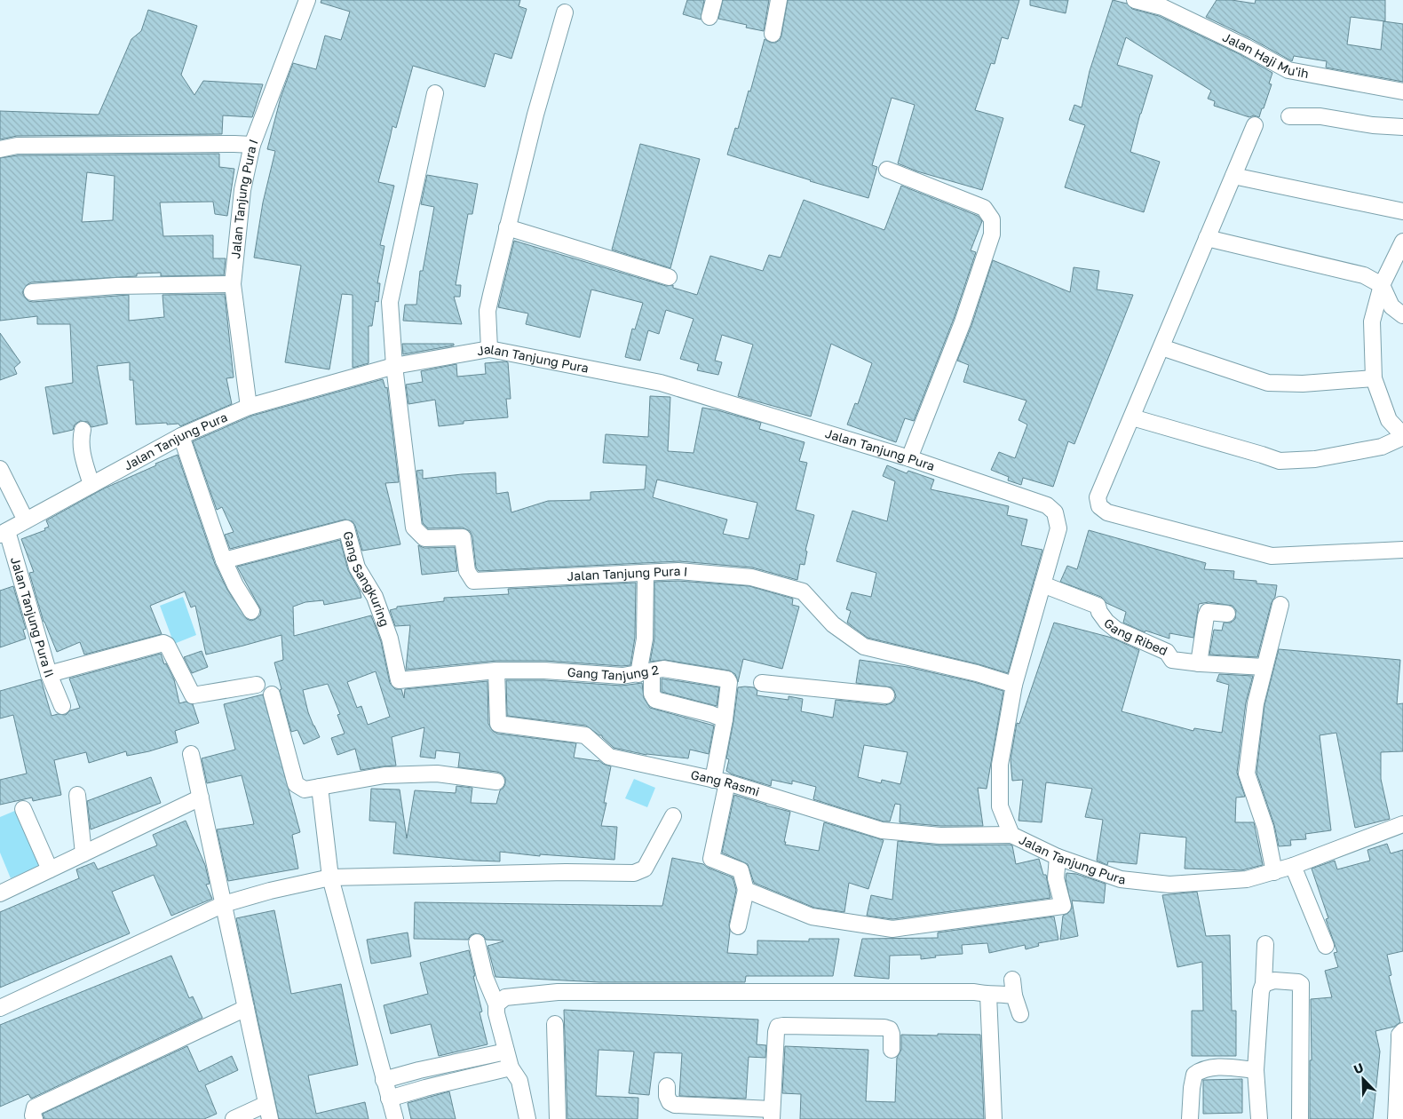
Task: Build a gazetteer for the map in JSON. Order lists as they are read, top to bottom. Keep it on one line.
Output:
{"streets":{"street":["Jalan Haji Mu'ih","Jalan Tanjung Pura I","Jalan Tanjung Pura","Gang Sangkuring","Jalan Tanjung Pura II","Gang Ribed","Gang Tanjung 2","Gang Rasmi"]},"crossings":[["Jalan Tanjung Pura I","Jalan Tanjung Pura"],["Jalan Tanjung Pura","Jalan Tanjung Pura II"],["Jalan Tanjung Pura","Gang Ribed"],["Jalan Tanjung Pura","Gang Rasmi"],["Gang Sangkuring","Gang Tanjung 2"],["Gang Sangkuring","Gang Rasmi"],["Gang Tanjung 2","Gang Rasmi"]],"north":"top left"}
